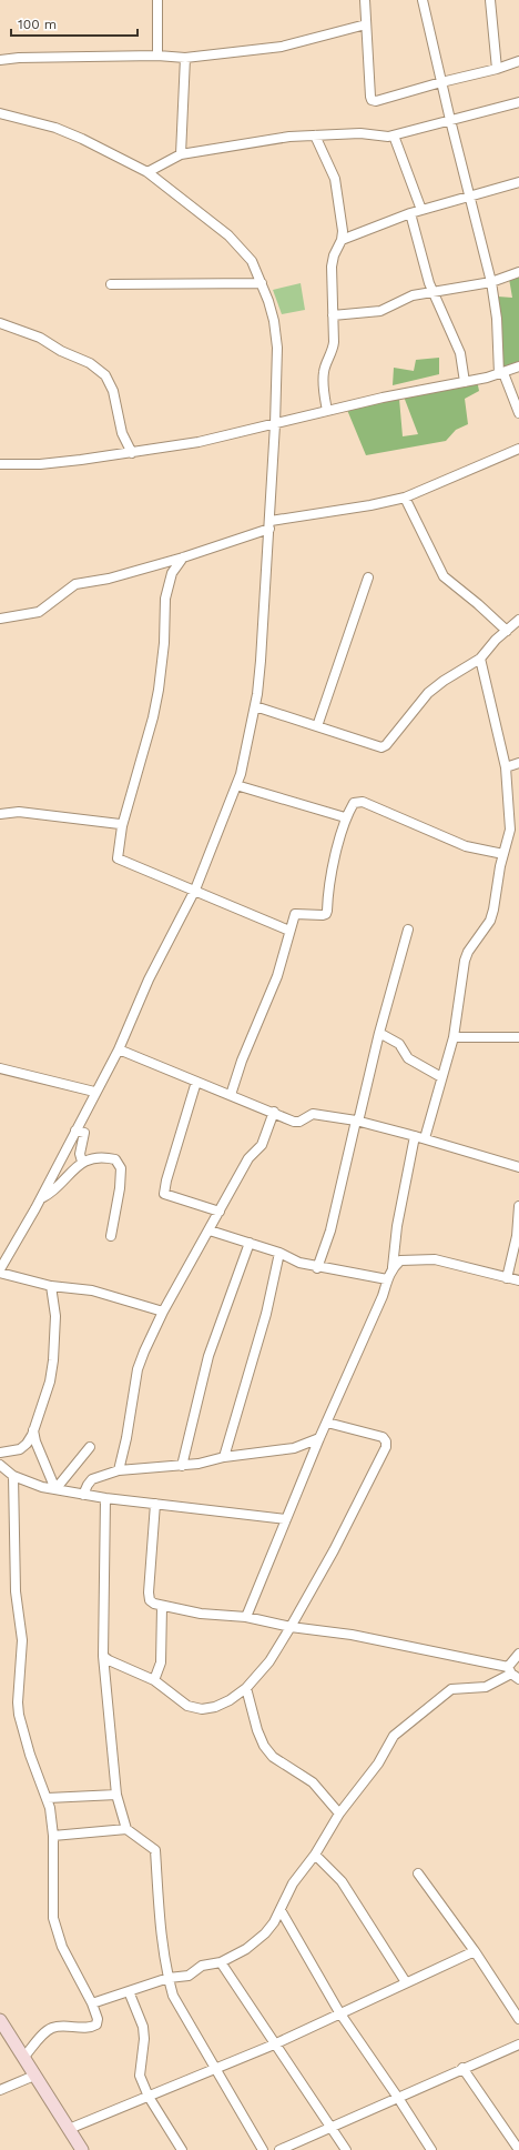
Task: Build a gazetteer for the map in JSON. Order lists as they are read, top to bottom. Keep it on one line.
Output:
{"scale_bar":"100 m"}
